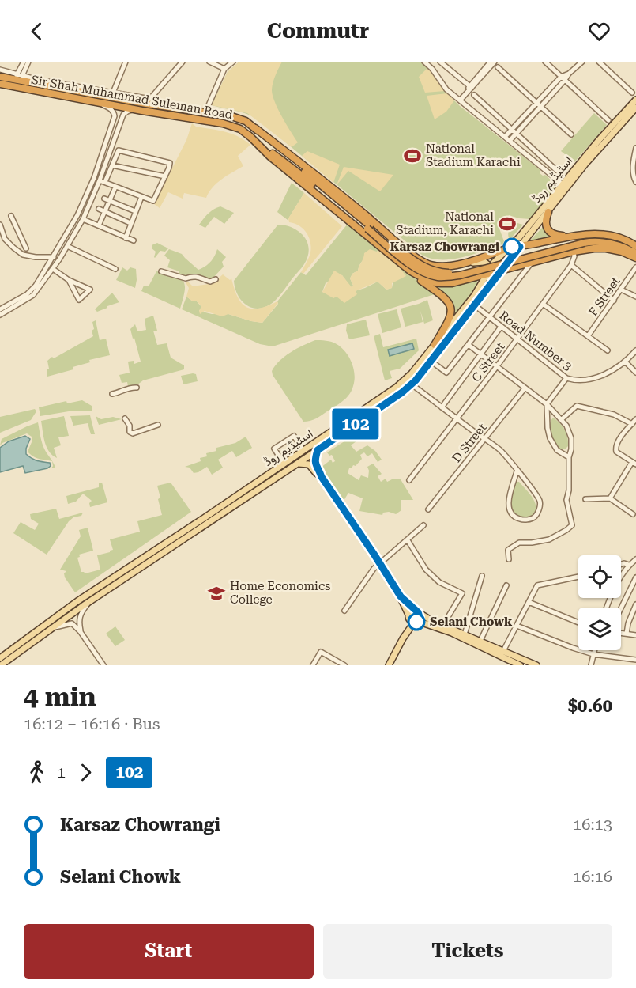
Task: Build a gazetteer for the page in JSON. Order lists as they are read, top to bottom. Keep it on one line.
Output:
{"streets":{"highway":["Sir Shah Muhammad Suleman Road"],"main road":["اسٹیڈیم روڈ"],"street":["F Street","Road Number 3","C Street","D Street"]},"crossings":[["اسٹیڈیم روڈ","Road Number 3"],["Road Number 3","C Street"]],"places":{"sports":["National Stadium Karachi","National Stadium, Karachi"],"other":["Karsaz Chowrangi","Selani Chowk"],"school or university":["Home Economics College"]},"lines":["bus line 102"],"page":{"header":"Commutr","on_map":"102","heading":["4 min","16:12 – 16:16 · Bus","$0.60"],"legs":["1","102"],"list":[{"name":"Karsaz Chowrangi","value":"16:13"},{"name":"Selani Chowk","value":"16:16"}],"buttons":["Start","Tickets"]}}
